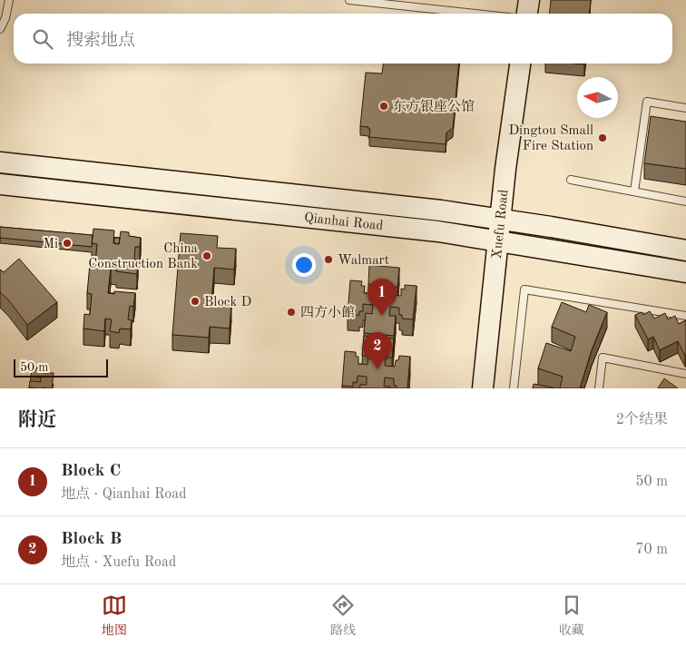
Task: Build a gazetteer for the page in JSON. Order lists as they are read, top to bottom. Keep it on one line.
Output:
{"streets":{"main road":["Qianhai Road","Xuefu Road"]},"crossings":[["Qianhai Road","Xuefu Road"]],"places":["东方银座公馆","Dingtou Small Fire Station","Mi","China Construction Bank","Walmart","Block D","四方小館"],"scale_bar":"50 m","north":"left","page":{"search":"搜索地点","pins":["1","2"],"scale":"50 m","heading":["附近","2个结果"],"list":[{"mark":"1","name":"Block C","note":"地点 · Qianhai Road","value":"50 m"},{"mark":"2","name":"Block B","note":"地点 · Xuefu Road","value":"70 m"}],"nav":["地图","路线","收藏"]}}
